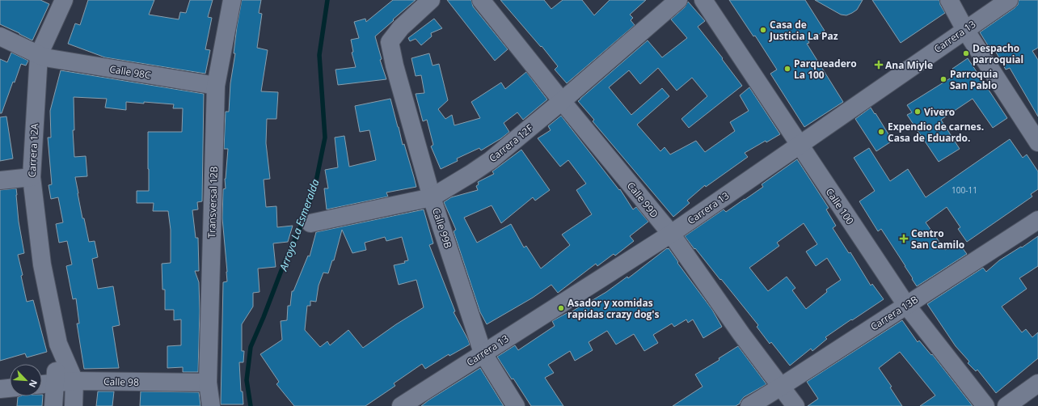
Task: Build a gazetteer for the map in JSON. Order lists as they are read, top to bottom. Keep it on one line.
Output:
{"streets":{"street":["Carrera 13","Calle 98C","Carrera 12F","Carrera 12A","Calle 99D","Transversal 12B","Calle 100","Calle 99B","Carrera 13B","Calle 98"]},"crossings":[["Carrera 13","Calle 99D"],["Carrera 13","Calle 100"],["Carrera 13","Calle 99B"],["Calle 98C","Carrera 12A"],["Calle 98C","Transversal 12B"],["Carrera 12F","Calle 99D"],["Carrera 12F","Calle 99B"],["Carrera 12A","Calle 98"],["Calle 99D","Carrera 13B"],["Transversal 12B","Calle 98"],["Calle 100","Carrera 13B"]],"water":["Arroyo La Esmeralda"],"places":{"other":["Casa de Justicia La Paz","Despacho parroquial","Parqueadero La 100","Parroquia San Pablo","Vivero","Expendio de carnes. Casa de Eduardo.","Asador y xomidas rapidas crazy dog's"],"health":["Ana Miyle","Centro San Camilo"]},"house_numbers":["100-11"],"north":"bottom right"}
